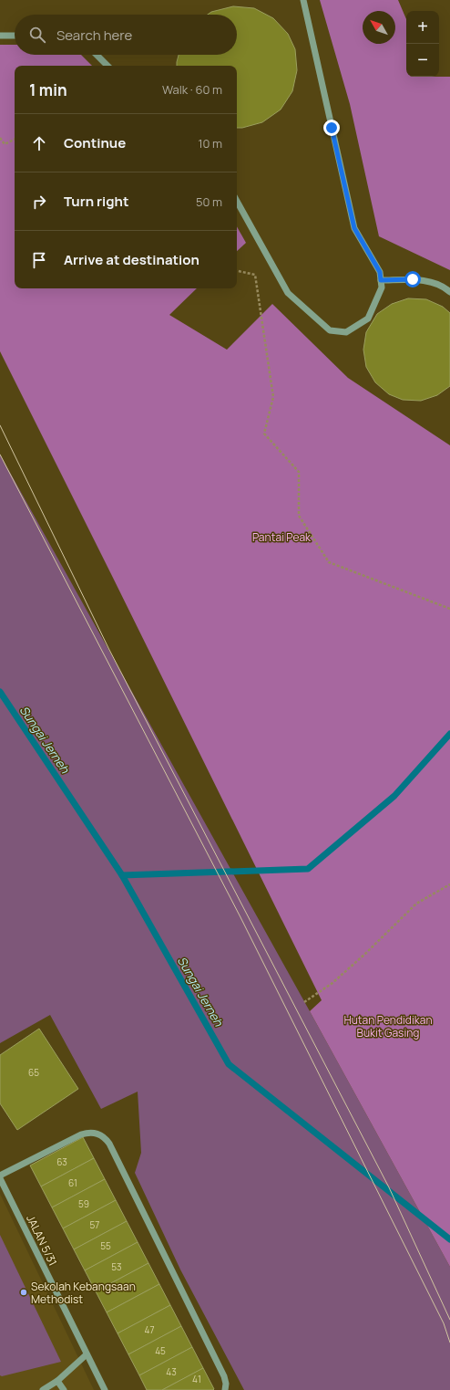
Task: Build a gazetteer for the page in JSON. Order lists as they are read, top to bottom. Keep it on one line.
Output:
{"streets":{"street":["JALAN 5/31"]},"water":["Sungai Jerneh"],"parks":["Pantai Peak","Hutan Pendidikan Bukit Gasing"],"places":["Sekolah Kebangsaan Methodist"],"house_numbers":["65","63","61","59","57","55","53","47","45","43","41"],"north":"top left","page":{"map_buttons":["+","−"],"search":"Search here","heading":["1 min","Walk · 60 m"],"list":[["Continue","10 m"],["Turn right","50 m"],"Arrive at destination"]}}
